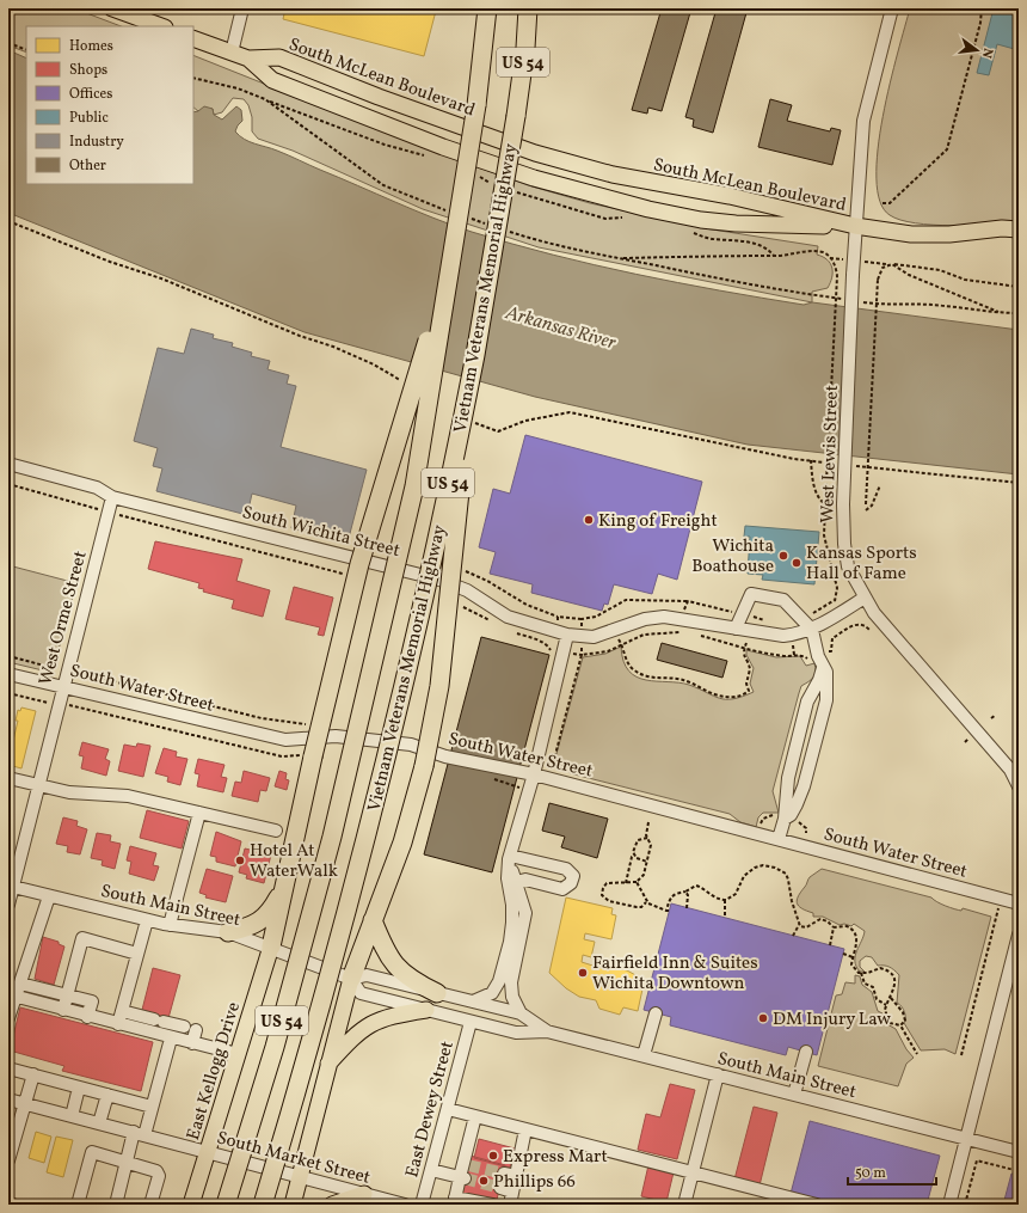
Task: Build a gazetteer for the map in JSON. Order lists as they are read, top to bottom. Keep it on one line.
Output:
{"streets":{"highway":["US 54","Vietnam Veterans Memorial Highway"],"main road":["South McLean Boulevard","East Kellogg Drive"],"street":["West Lewis Street","South Wichita Street","West Orme Street","South Water Street","South Main Street","East Dewey Street","South Market Street"]},"crossings":[["South McLean Boulevard","West Lewis Street"],["West Lewis Street","South Wichita Street"],["South Wichita Street","West Orme Street"],["West Orme Street","South Water Street"],["West Orme Street","South Main Street"],["South Main Street","East Kellogg Drive"],["South Main Street","East Dewey Street"],["East Kellogg Drive","South Market Street"]],"water":["Arkansas River"],"places":["King of Freight","Wichita Boathouse","Kansas Sports Hall of Fame","Hotel At WaterWalk","Fairfield Inn & Suites Wichita Downtown","DM Injury Law","Express Mart","Phillips 66"],"legend":["Homes","Shops","Offices","Public","Industry","Other"],"scale_bar":"50 m","north":"right"}
